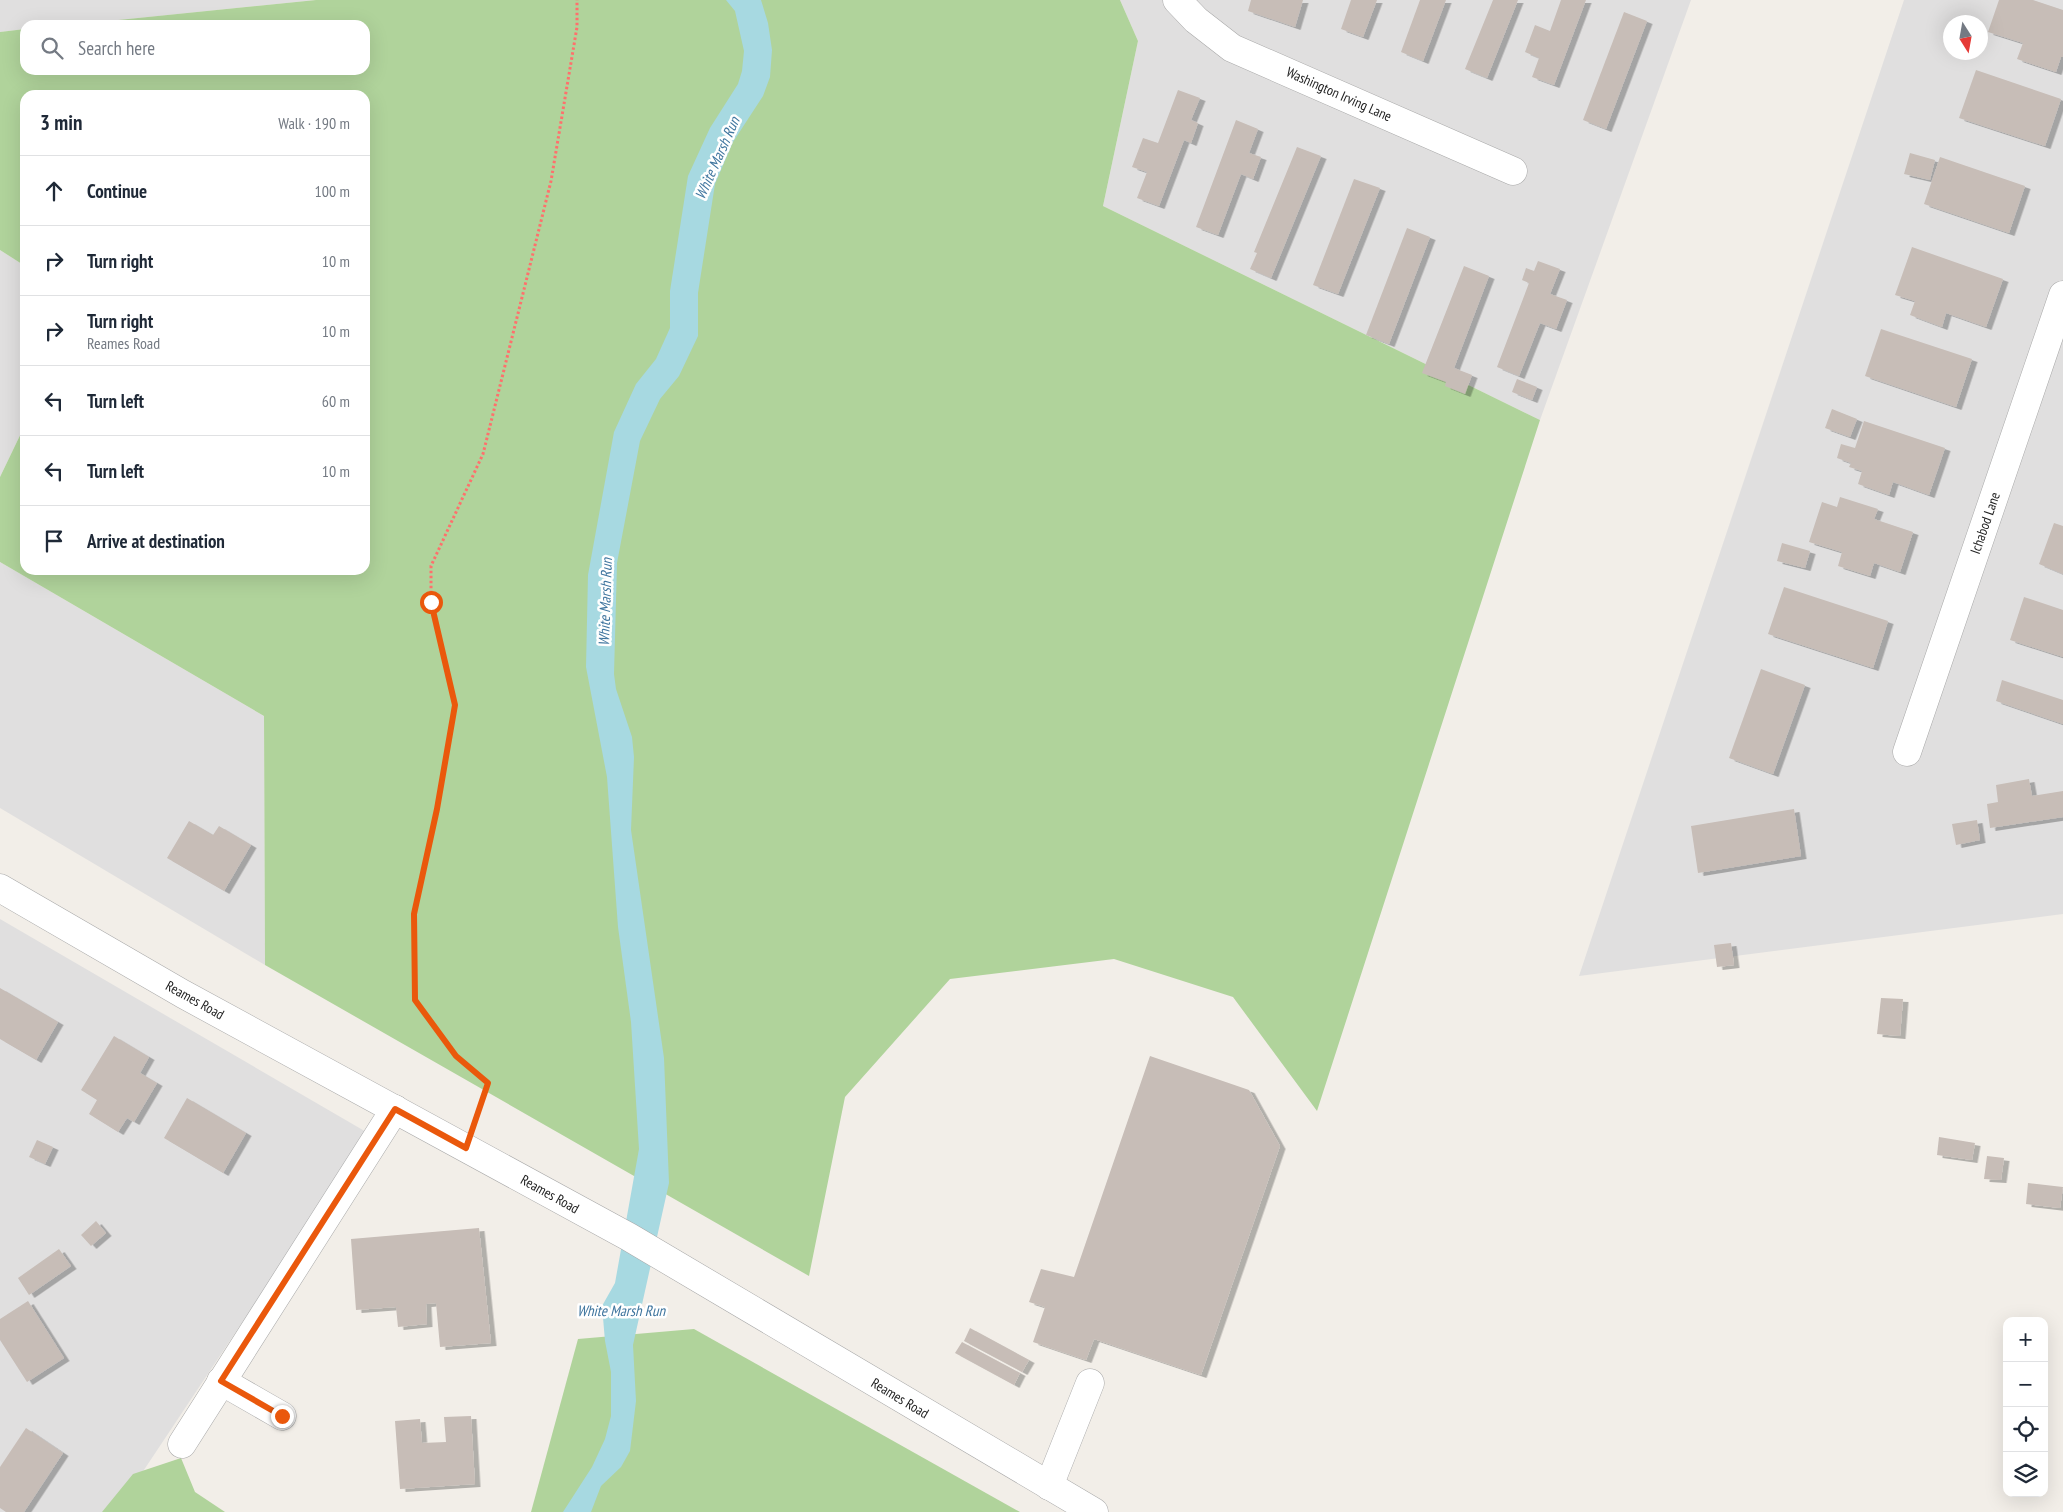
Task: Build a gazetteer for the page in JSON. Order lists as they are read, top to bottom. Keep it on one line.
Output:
{"streets":{"street":["Washington Irving Lane","Ichabod Lane","Reames Road"]},"water":["White Marsh Run"],"north":"bottom","page":{"search":"Search here","heading":["3 min","Walk · 190 m"],"list":[["Continue","100 m"],["Turn right","10 m"],["Turn right","Reames Road","10 m"],["Turn left","60 m"],["Turn left","10 m"],"Arrive at destination"],"map_buttons":["+","−"]}}
